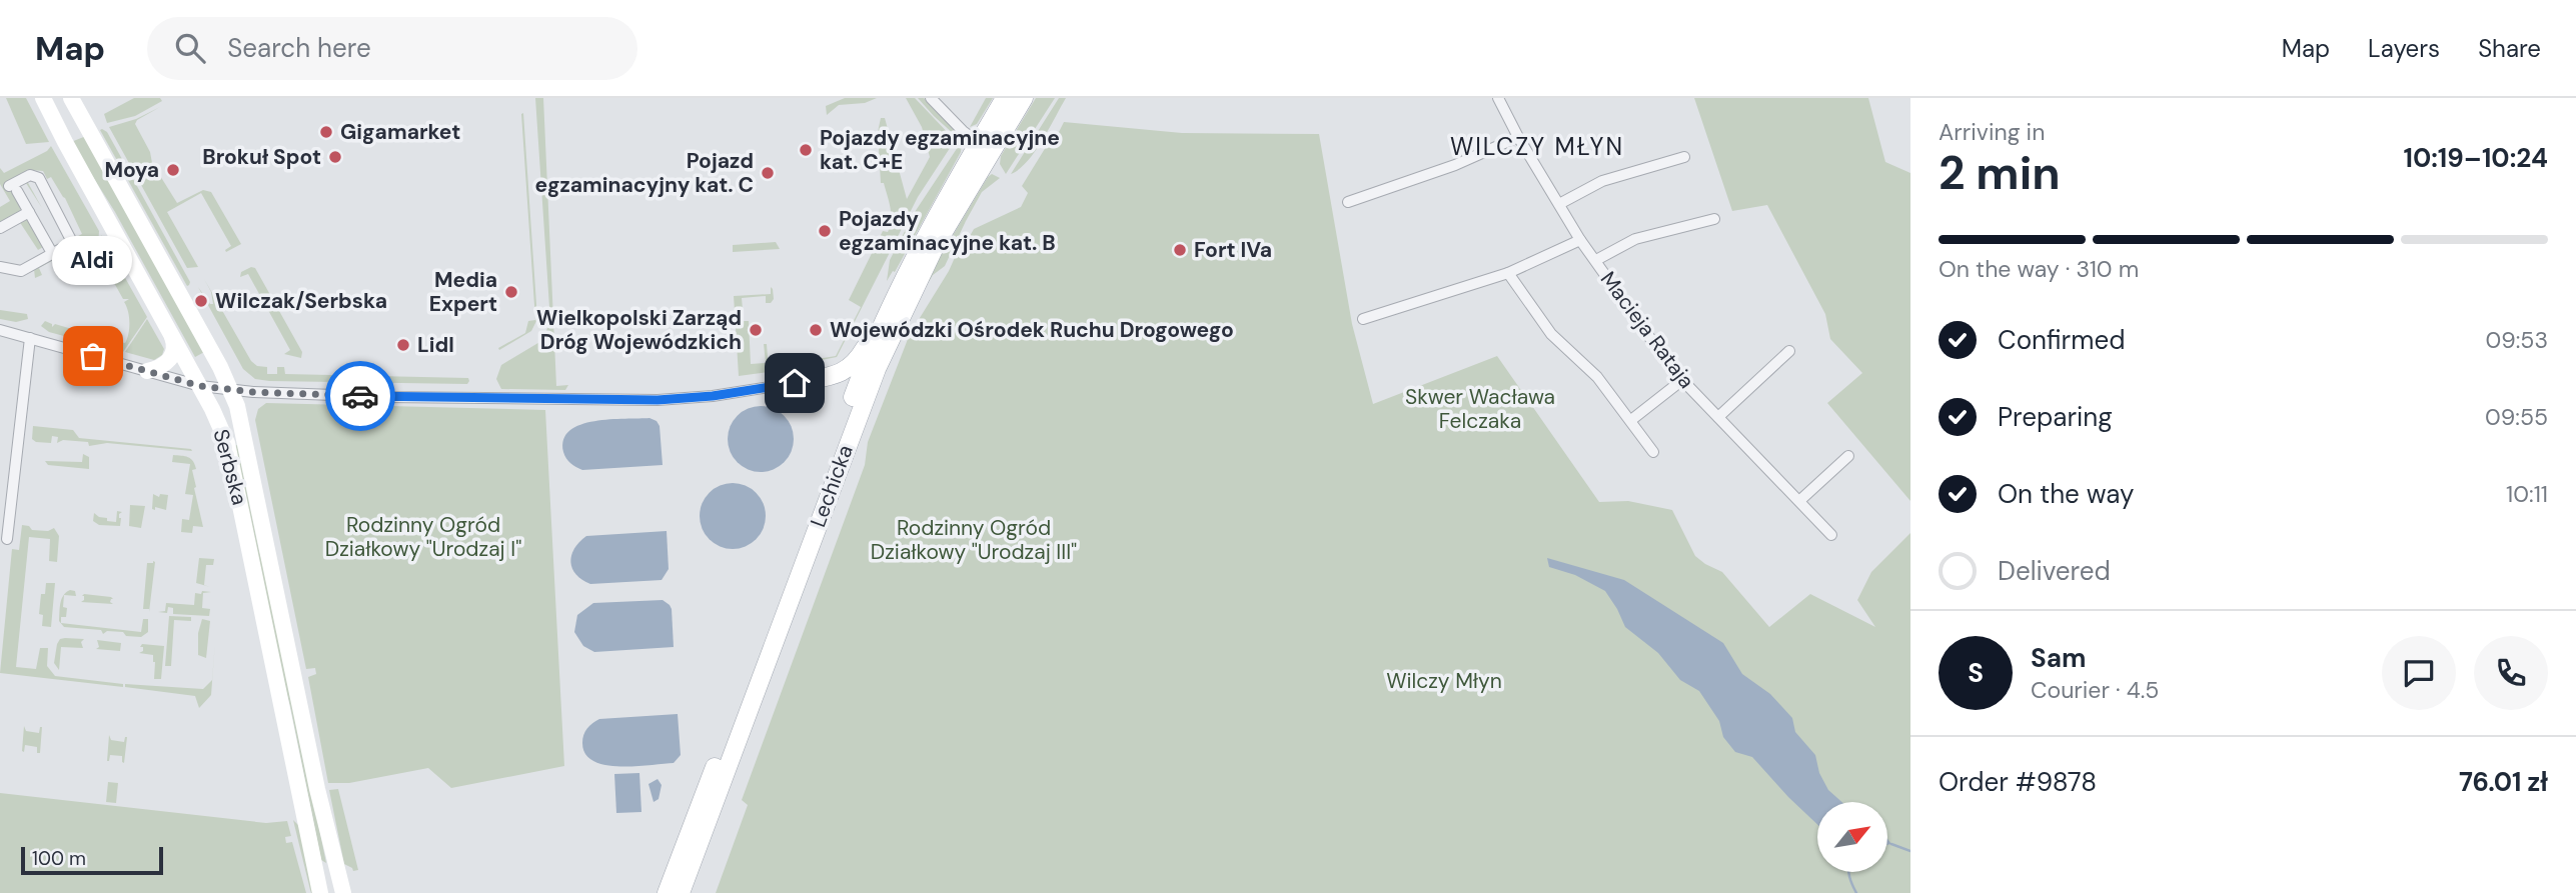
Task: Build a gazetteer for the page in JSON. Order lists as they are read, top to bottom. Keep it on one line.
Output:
{"streets":{"main road":["Lechicka"],"street":["Macieja Rataja","Serbska"]},"districts":["WILCZY MŁYN"],"parks":["Skwer Wacława Felczaka","Rodzinny Ogród Działkowy \"Urodzaj I\"","Rodzinny Ogród Działkowy \"Urodzaj III\"","Wilczy Młyn"],"places":["Gigamarket","Pojazdy egzaminacyjne kat. C+E","Brokuł Spot","Moya","Pojazd egzaminacyjny kat. C","Pojazdy egzaminacyjne kat. B","Fort IVa","Media Expert","Wilczak/Serbska","Wielkopolski Zarząd Dróg Wojewódzkich","Wojewódzki Ośrodek Ruchu Drogowego","Lidl","Aldi"],"scale_bar":"100 m","north":"top right","page":{"header":"Map","search":"Search here","nav":["Map","Layers","Share"],"heading":["2 min","Arriving in","10:19–10:24"],"panel":["Sam","Courier · 4.5","Order #9878","76.01 zł"],"bar":"On the way · 310 m","bubble":"Aldi","list":[["Confirmed","09:53"],["Preparing","09:55"],["On the way","10:11"],"Delivered"],"round":"S","scale":"100 m"}}
